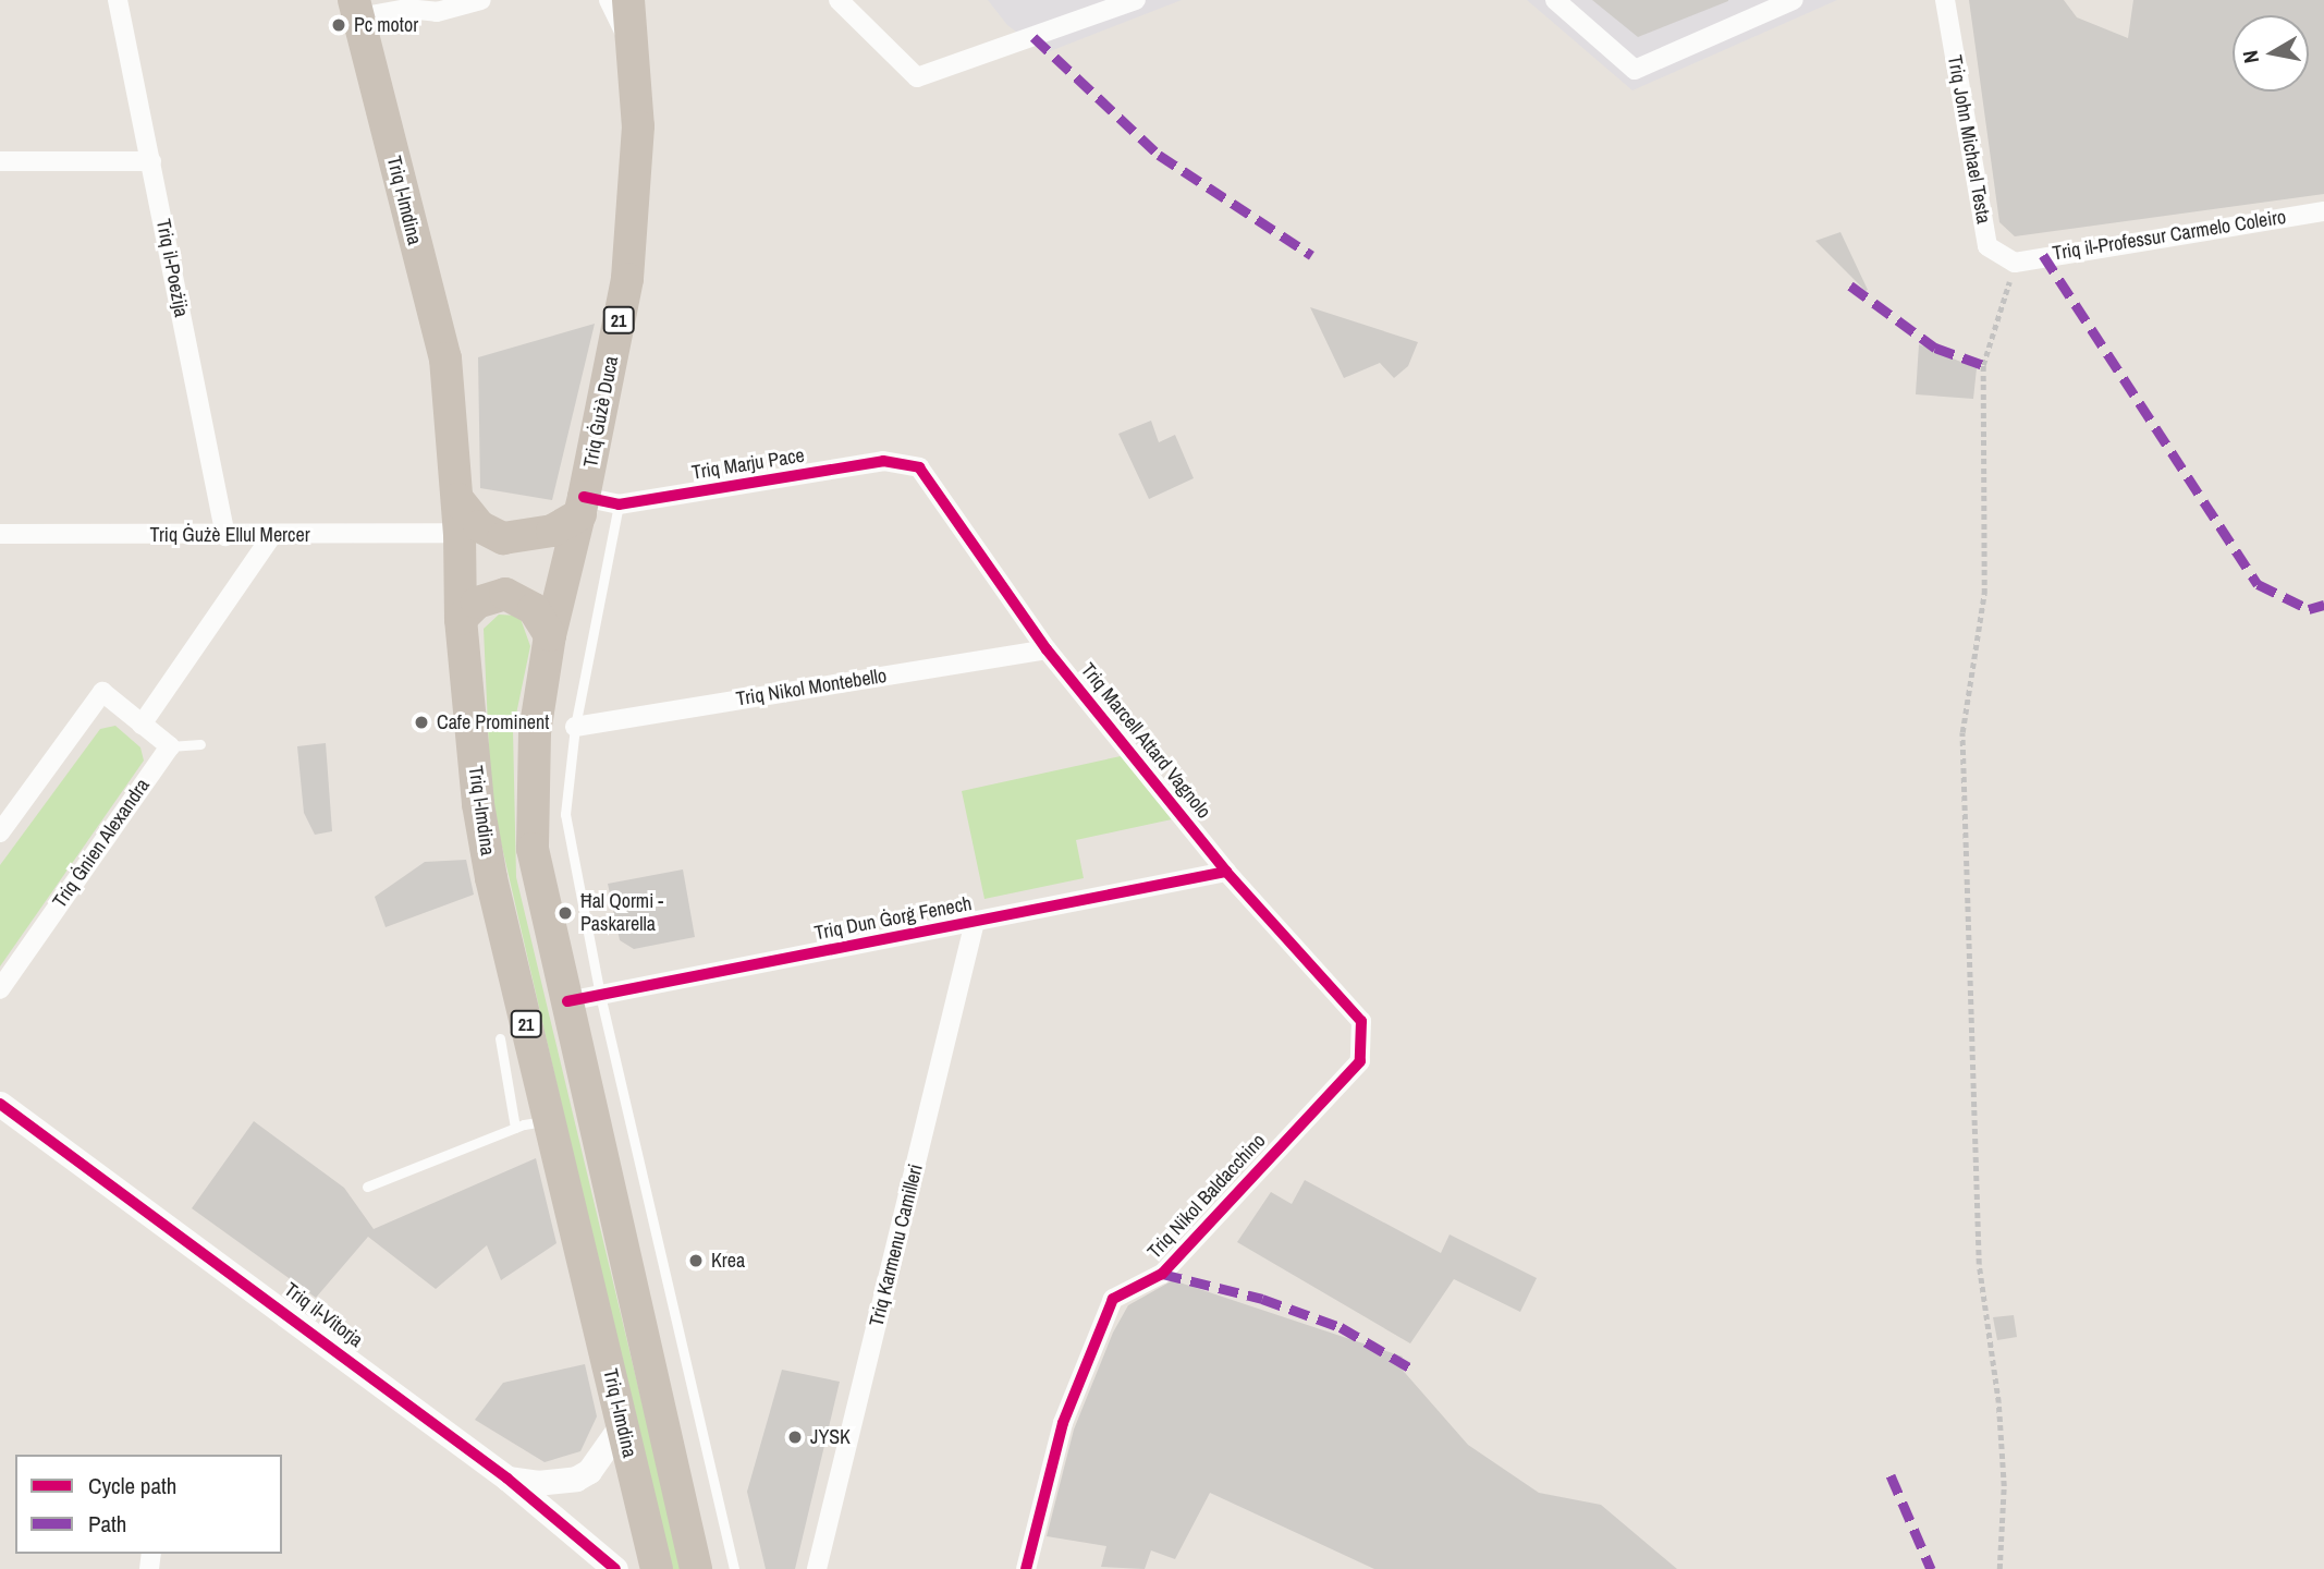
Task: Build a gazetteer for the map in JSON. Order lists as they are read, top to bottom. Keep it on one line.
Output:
{"streets":{"highway":["Triq l-Imdina","21","Triq Ġużè Duca"],"street":["Triq John Michael Testa","Triq il-Professur Carmelo Coleiro","Triq il-Poeżija","Triq Marju Pace","Triq Ġużè Ellul Mercer","Triq Nikol Montebello","Triq Marcell Attard Vagnolo","Triq Ġnien Alexandra","Triq Dun Ġorġ Fenech","Triq Nikol Baldacchino","Triq Karmenu Camilleri","Triq il-Vitorja"]},"crossings":[["Triq John Michael Testa","Triq il-Professur Carmelo Coleiro"],["Triq l-Imdina","Triq Ġużè Duca"],["Triq l-Imdina","Triq Ġużè Ellul Mercer"],["Triq l-Imdina","Triq Dun Ġorġ Fenech"],["Triq il-Poeżija","Triq Ġużè Ellul Mercer"],["Triq Ġużè Duca","Triq Marju Pace"],["Triq Marju Pace","Triq Marcell Attard Vagnolo"],["Triq Nikol Montebello","Triq Marcell Attard Vagnolo"],["Triq Marcell Attard Vagnolo","Triq Dun Ġorġ Fenech"],["Triq Marcell Attard Vagnolo","Triq Nikol Baldacchino"],["Triq Dun Ġorġ Fenech","Triq Karmenu Camilleri"]],"places":["Pc motor","Cafe Prominent","Ħal Qormi - Paskarella","Krea","JYSK"],"legend":["Cycle path","Path"],"north":"left"}
